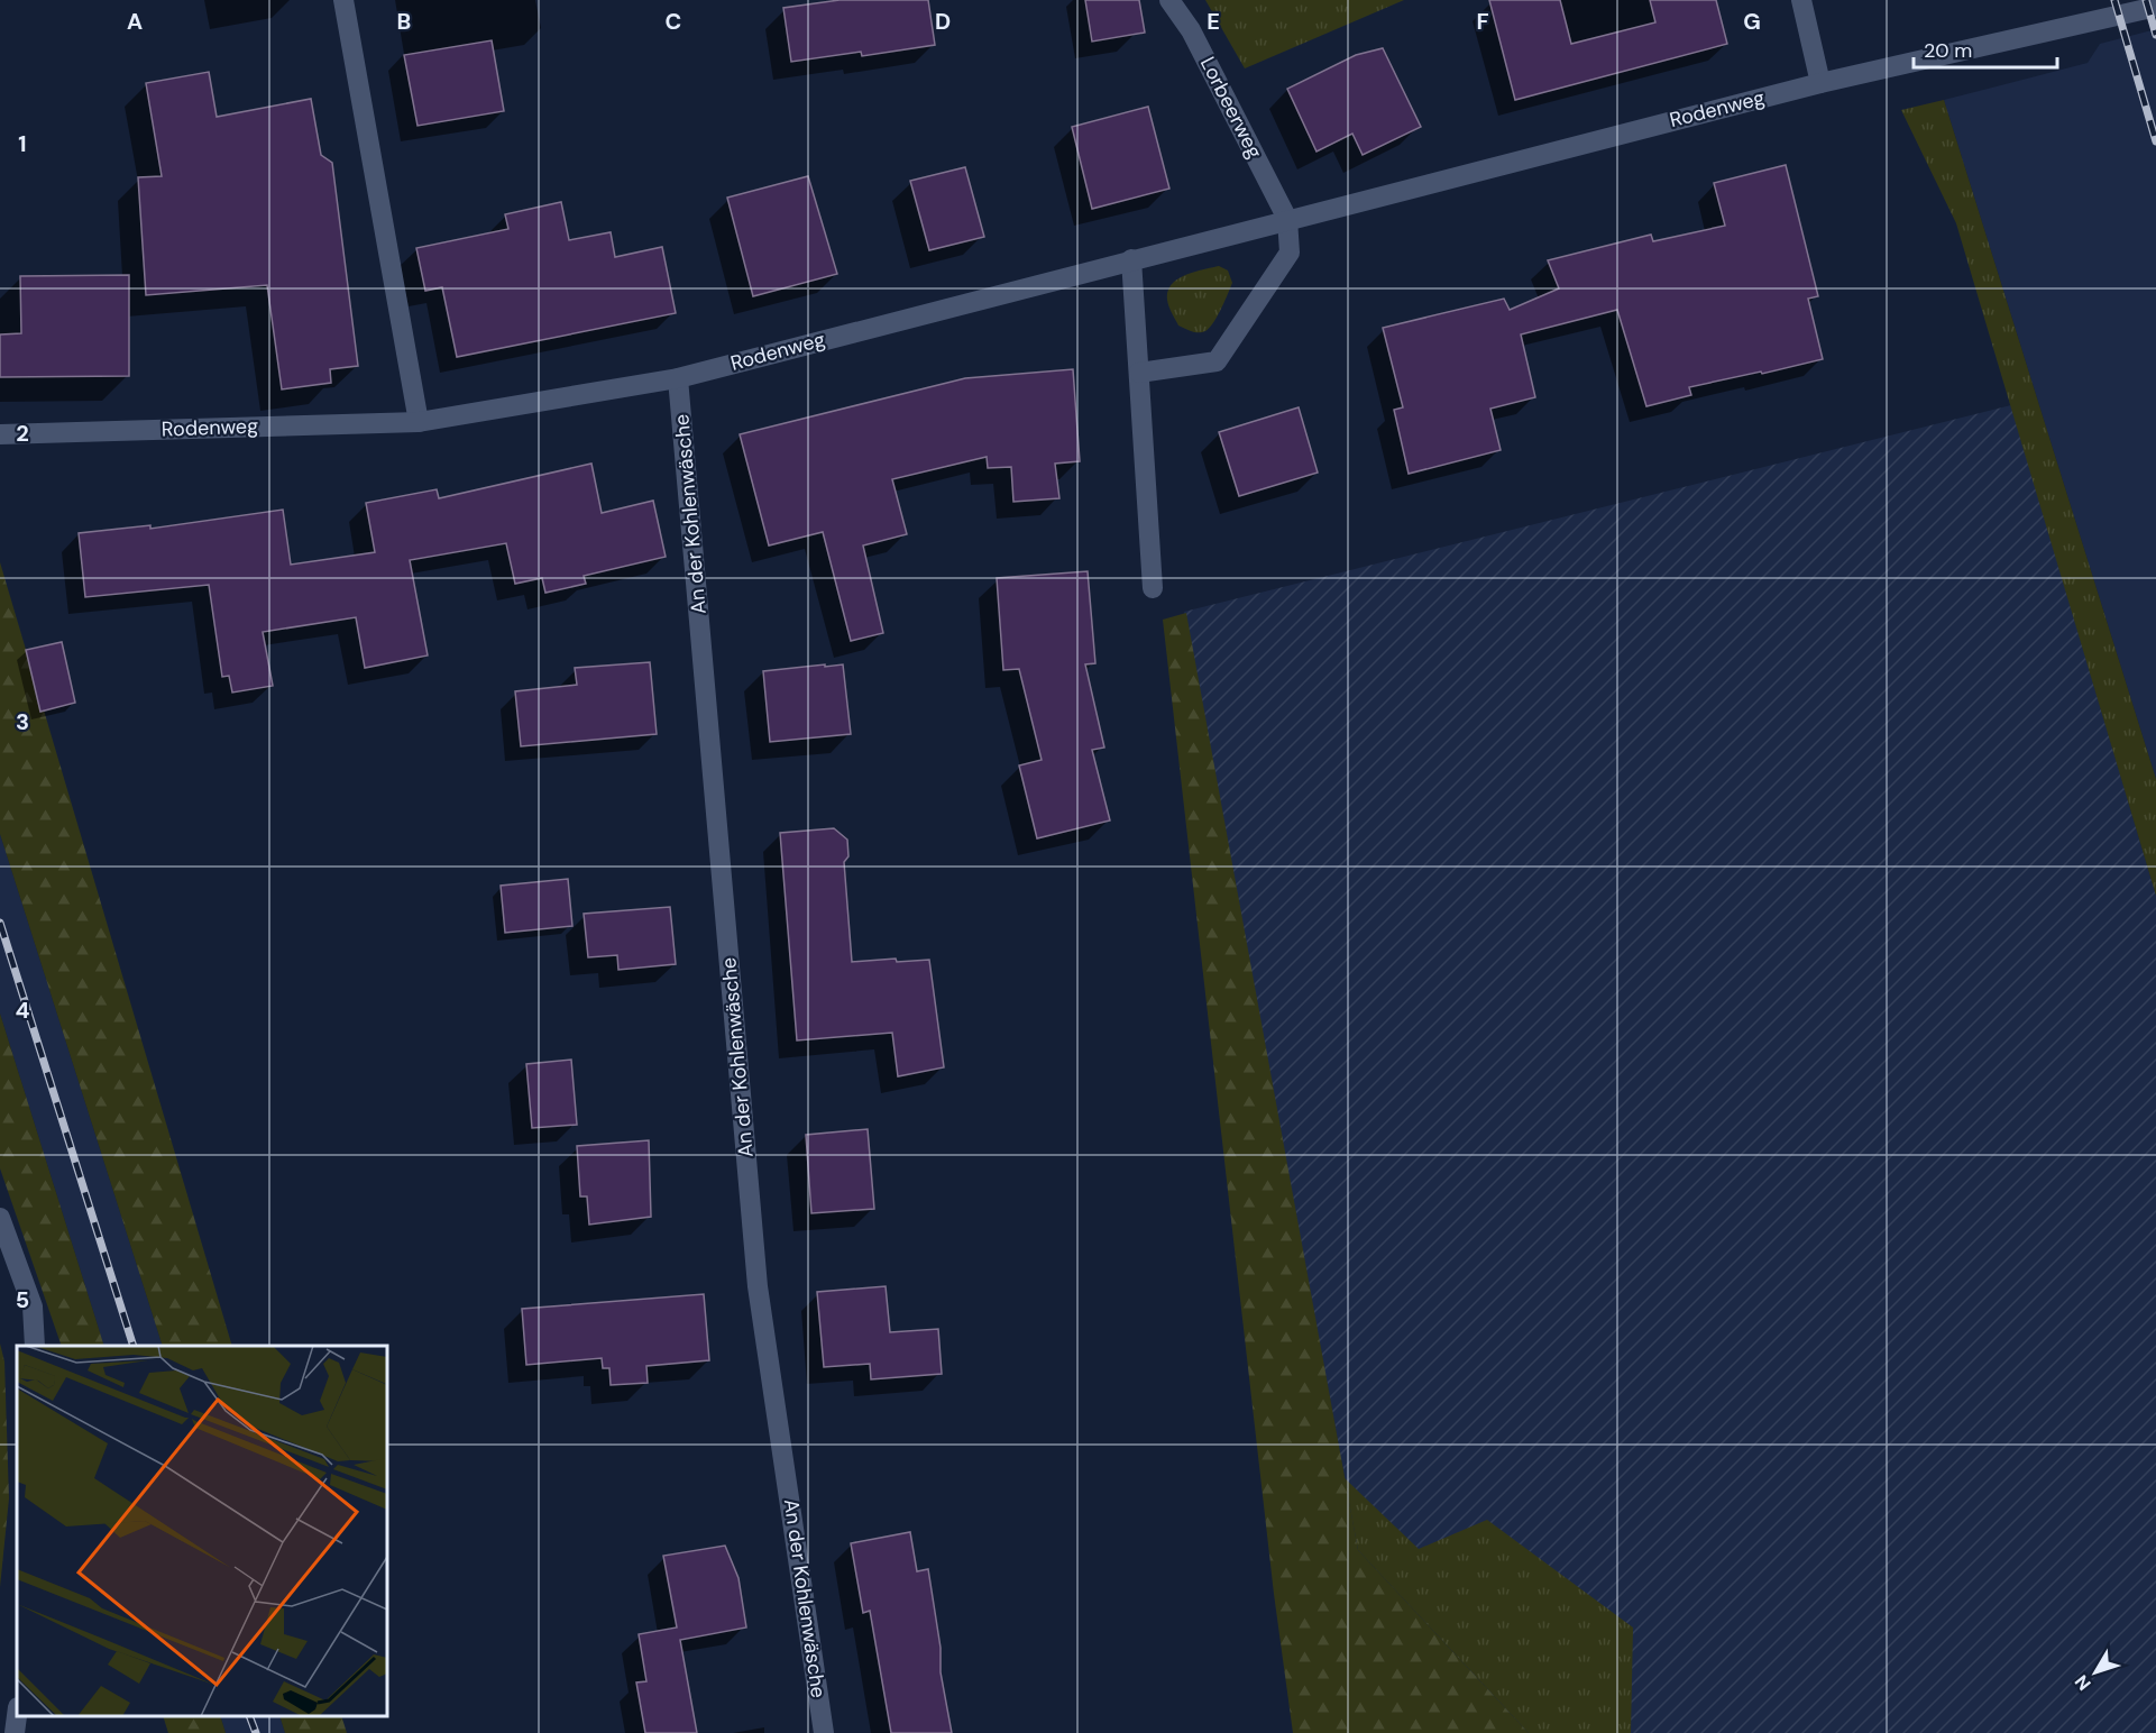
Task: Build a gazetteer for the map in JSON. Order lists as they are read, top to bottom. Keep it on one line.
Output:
{"streets":{"street":["Lorbeerweg","Rodenweg","An der Kohlenwäsche"]},"crossings":[["Lorbeerweg","Rodenweg"],["Rodenweg","An der Kohlenwäsche"]],"scale_bar":"20 m","north":"bottom left","grid":{"columns":["A","B","C","D","E","F","G"],"rows":["1","2","3","4","5"]}}
